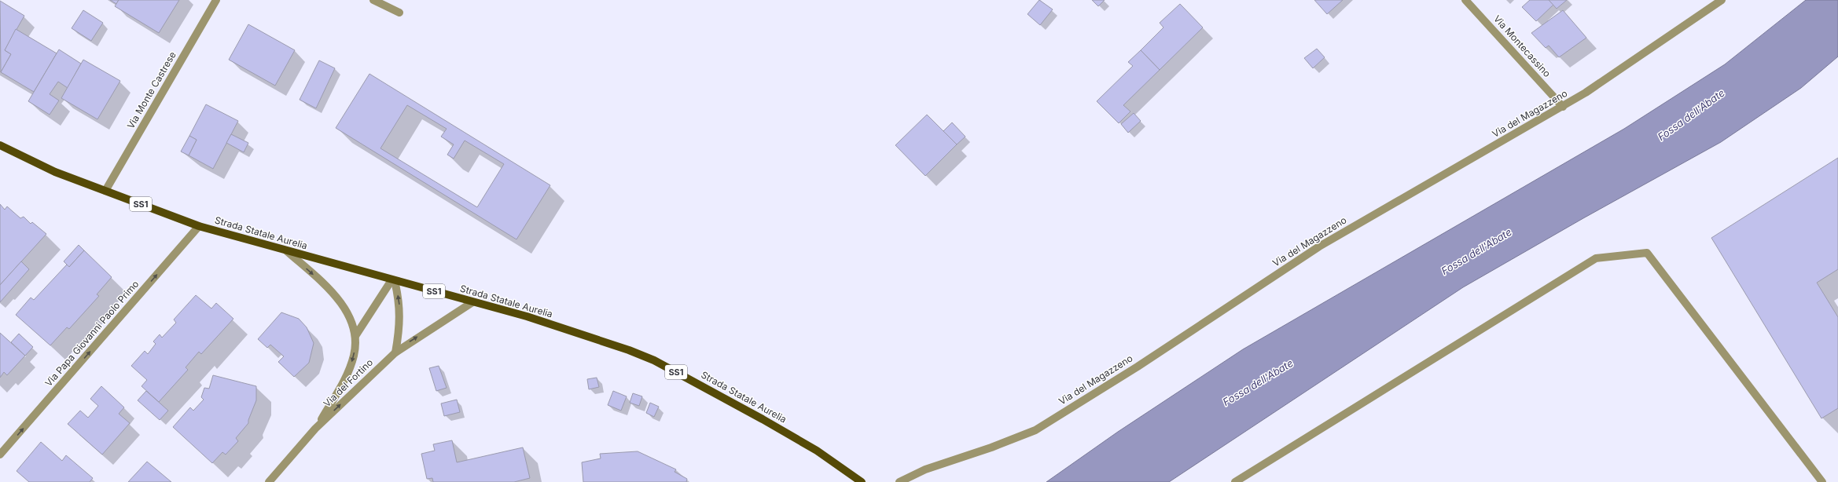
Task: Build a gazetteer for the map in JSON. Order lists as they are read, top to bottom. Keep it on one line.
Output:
{"streets":{"main road":["SS1","Strada Statale Aurelia"],"street":["Via Montecassino","Via Monte Castrese","Via del Magazzeno","Via Papa Giovanni Paolo Primo","Via del Fortino"]},"crossings":[["Via Montecassino","Via del Magazzeno"],["Via Monte Castrese","Strada Statale Aurelia"],["Strada Statale Aurelia","Via Papa Giovanni Paolo Primo"],["Strada Statale Aurelia","Via del Fortino"]],"one_way":["Via Papa Giovanni Paolo Primo"],"water":["Fossa dell'Abate"]}
